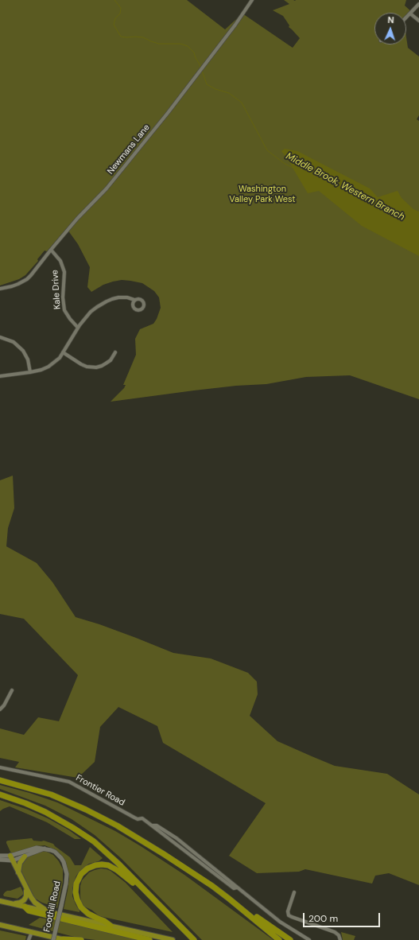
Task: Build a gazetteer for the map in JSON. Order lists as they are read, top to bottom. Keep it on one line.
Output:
{"streets":{"street":["Newmans Lane","Kale Drive","Frontier Road","Foothill Road"]},"crossings":[["Newmans Lane","Kale Drive"]],"water":["Middle Brook, Western Branch"],"parks":["Washington Valley Park West"],"scale_bar":"200 m","north":"top"}
